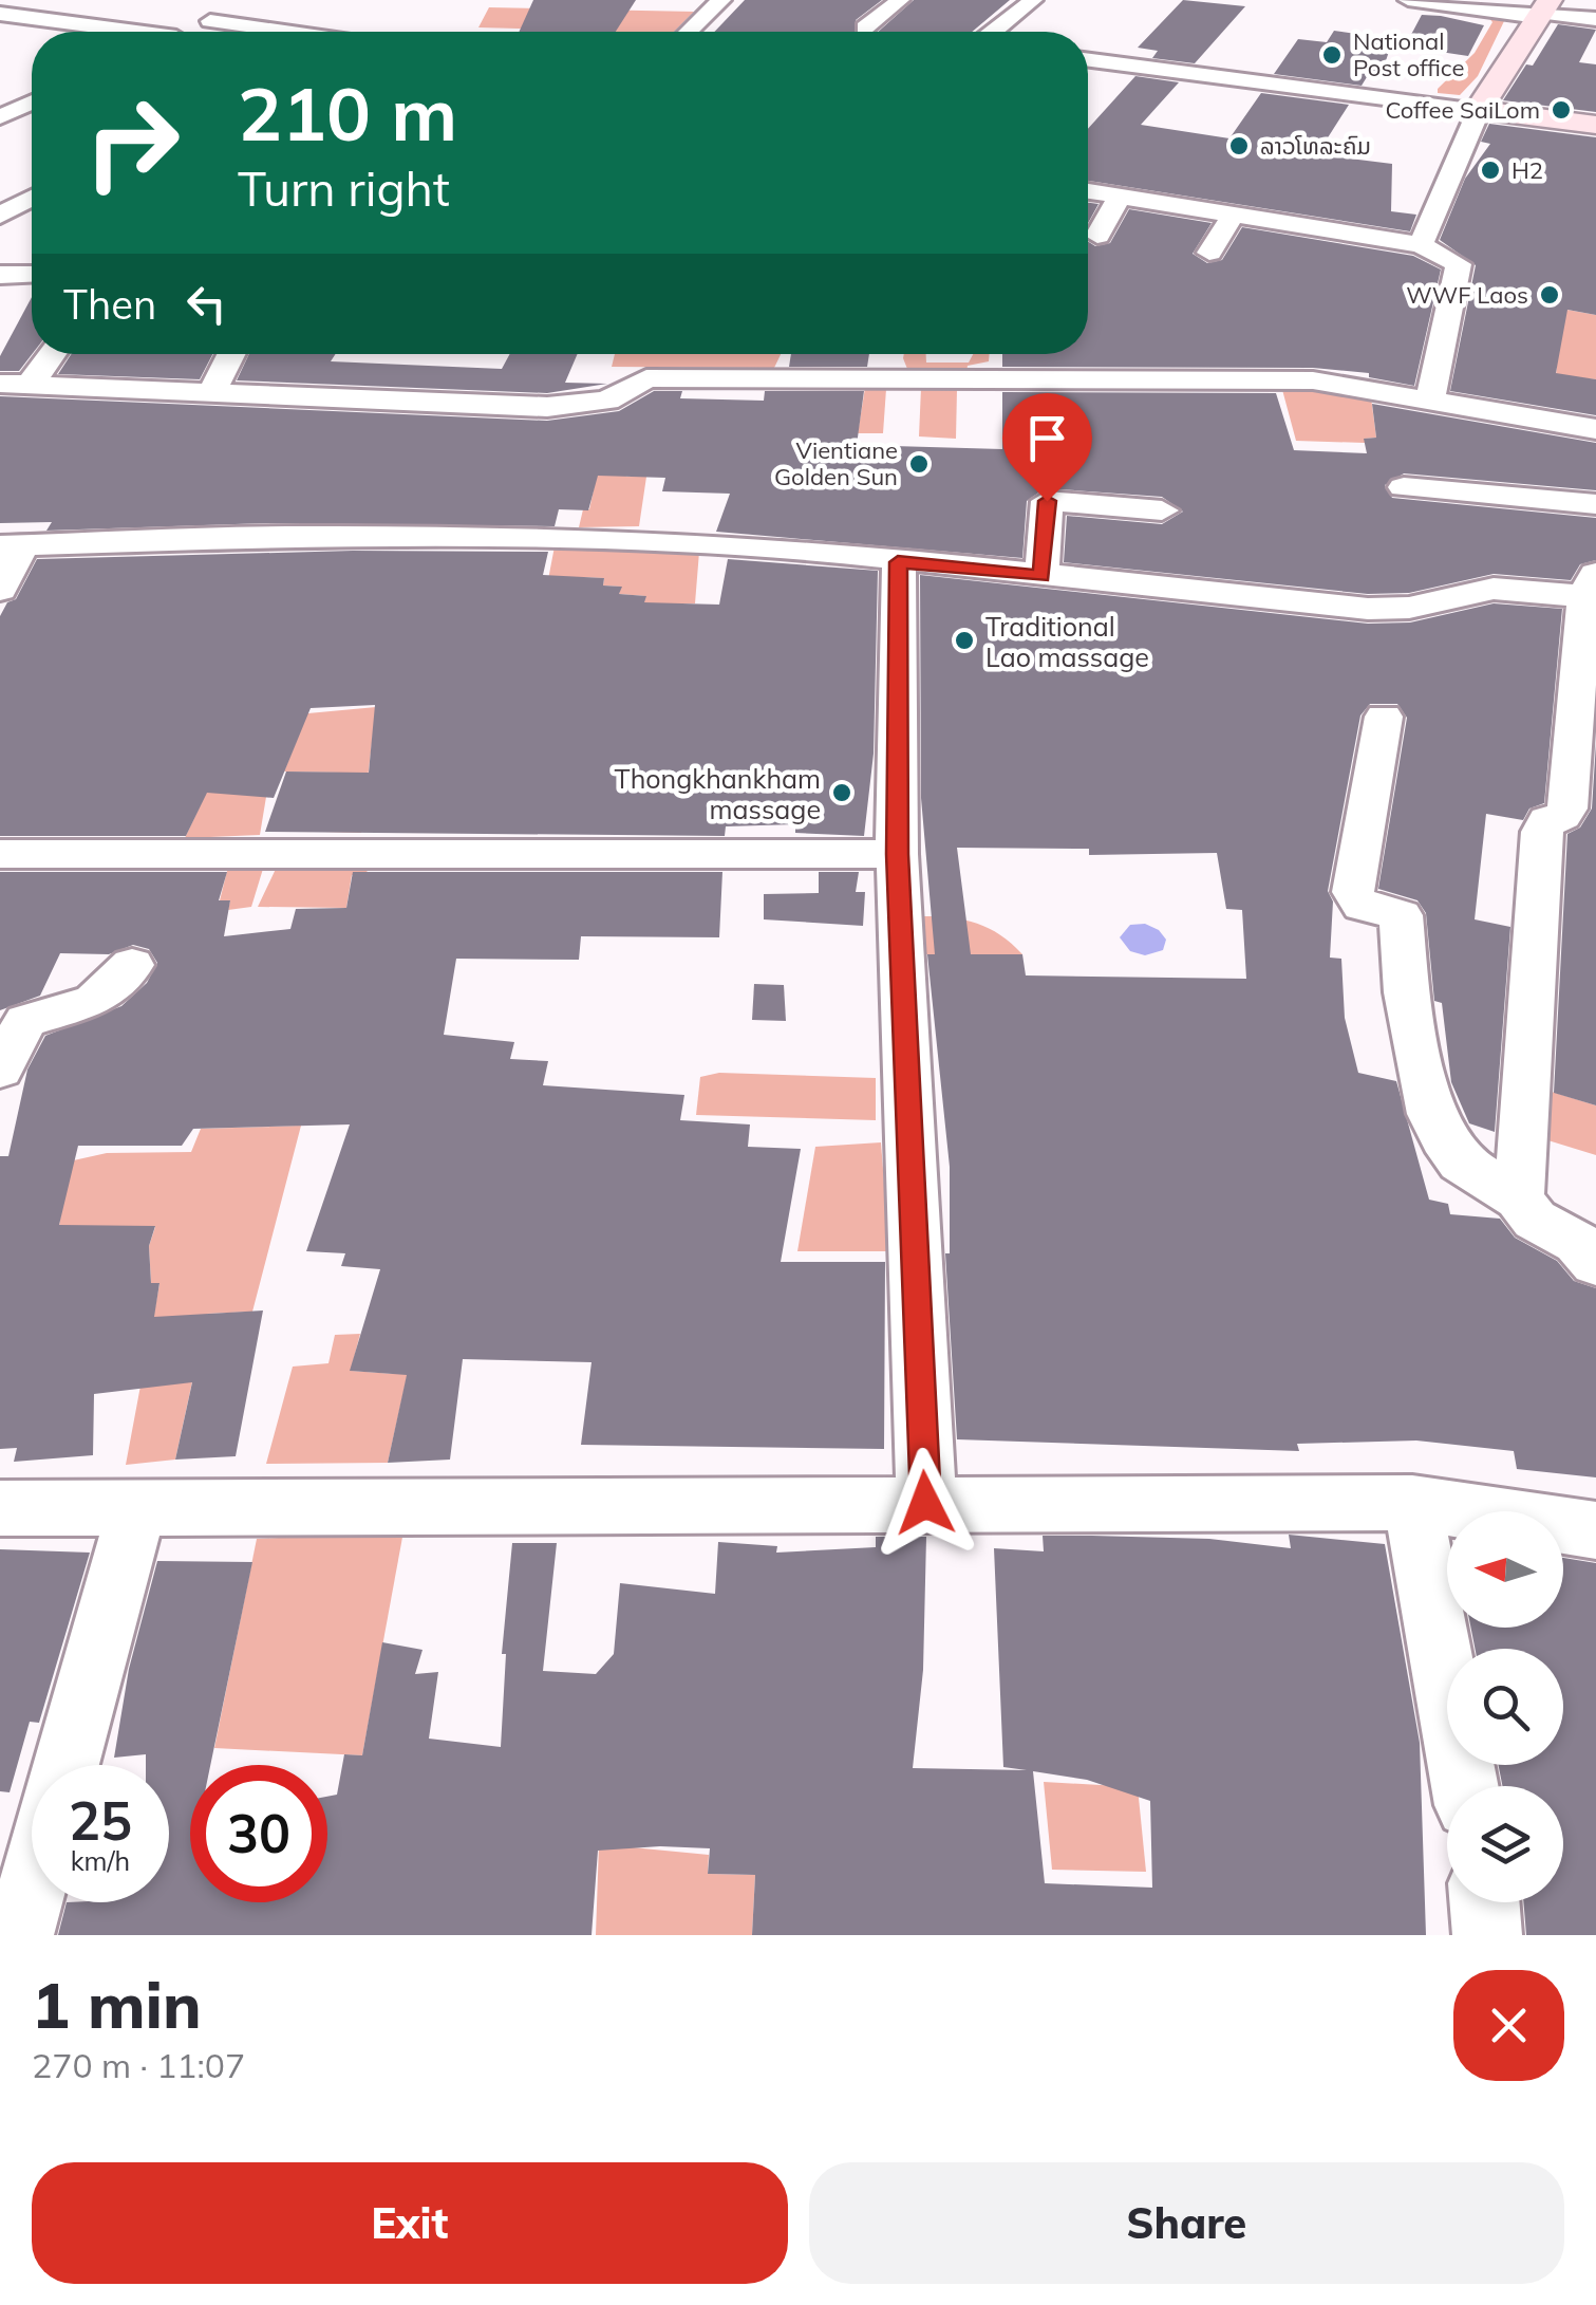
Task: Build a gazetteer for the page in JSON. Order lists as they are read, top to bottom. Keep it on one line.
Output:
{"places":["National Post office","Coffee SaiLom","ລາວໂທລະຄົມ","H2","WWF Laos","Vientiane Golden Sun","Traditional Lao massage","Thongkhankham massage"],"north":"left","page":{"turn":["210 m","Turn right"],"then":"Then","speed":"25 km/h","limit":"30","heading":["1 min","270 m · 11:07"],"buttons":["Exit","Share"]}}
